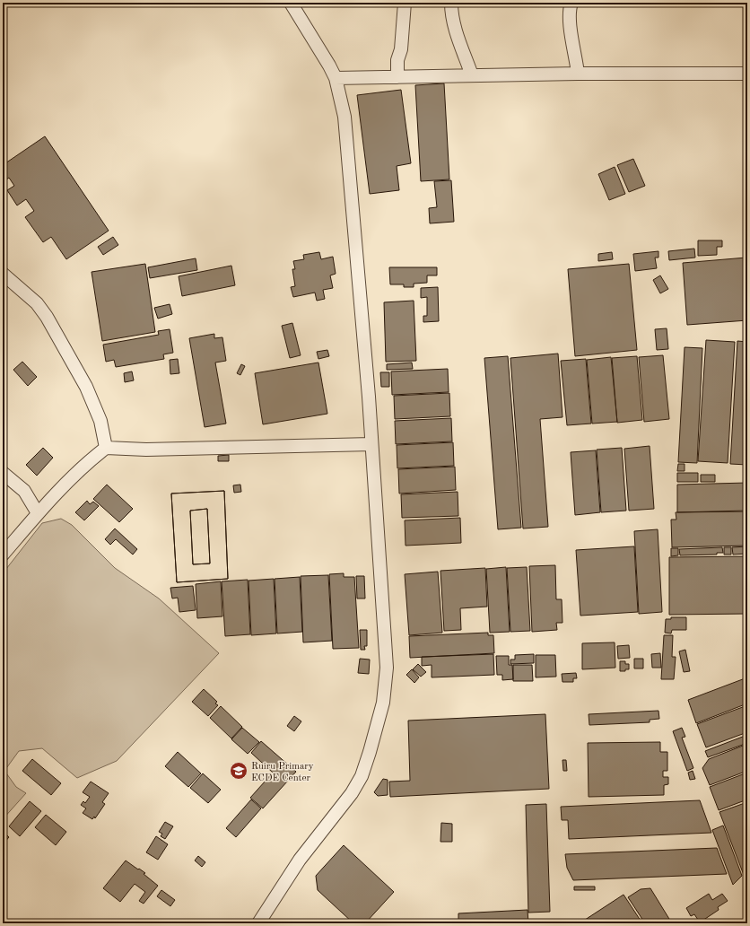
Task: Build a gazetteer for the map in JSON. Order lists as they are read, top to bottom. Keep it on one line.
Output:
{"places":{"school or university":["Ruiru Primary ECDE Center"]}}
